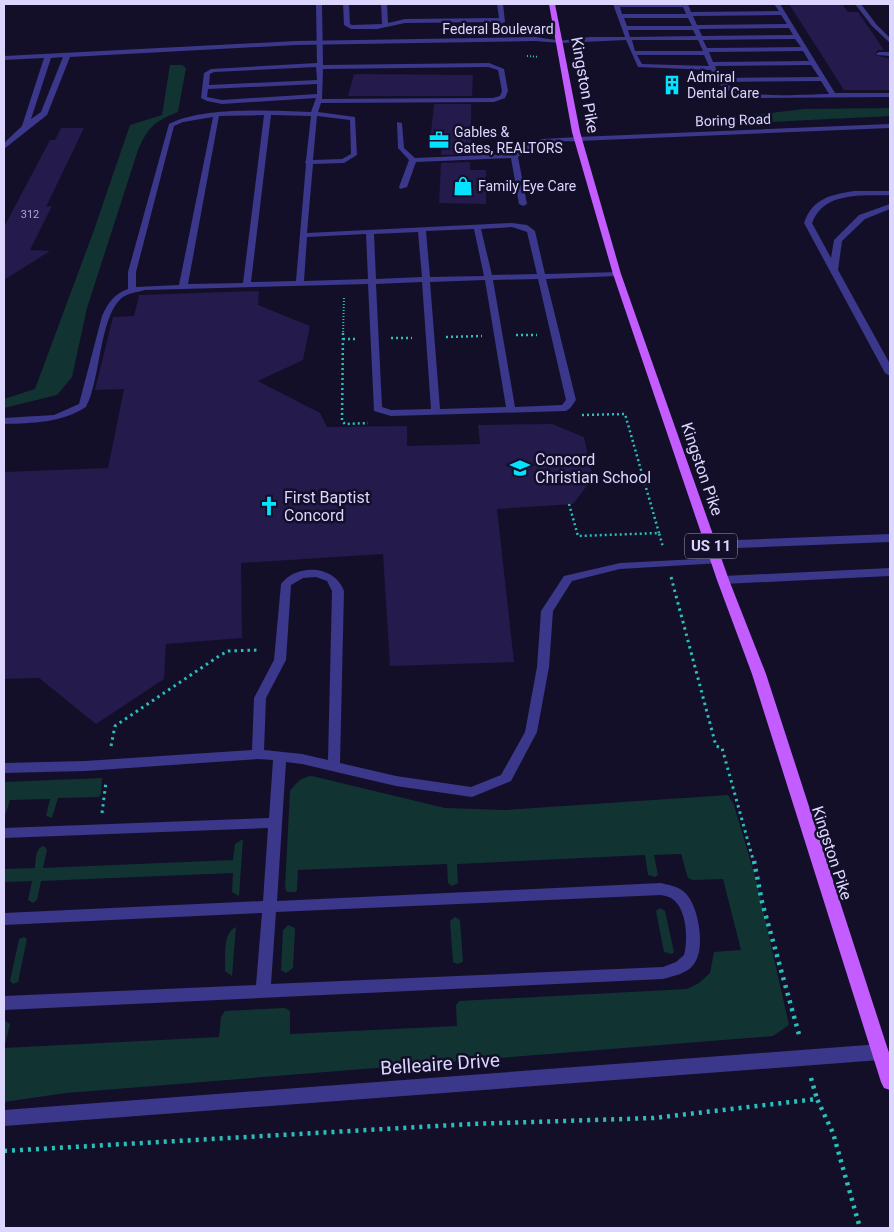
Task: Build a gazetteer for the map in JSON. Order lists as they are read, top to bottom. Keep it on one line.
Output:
{"streets":{"main road":["Kingston Pike","US 11"],"street":["Federal Boulevard","Boring Road","Belleaire Drive"]},"crossings":[["Federal Boulevard","Kingston Pike"],["Kingston Pike","Boring Road"],["Kingston Pike","Belleaire Drive"]],"places":{"building":["Admiral Dental Care"],"office":["Gables & Gates, REALTORS"],"shop":["Family Eye Care"],"school or university":["Concord Christian School"],"church":["First Baptist Concord"]},"house_numbers":["312"]}
